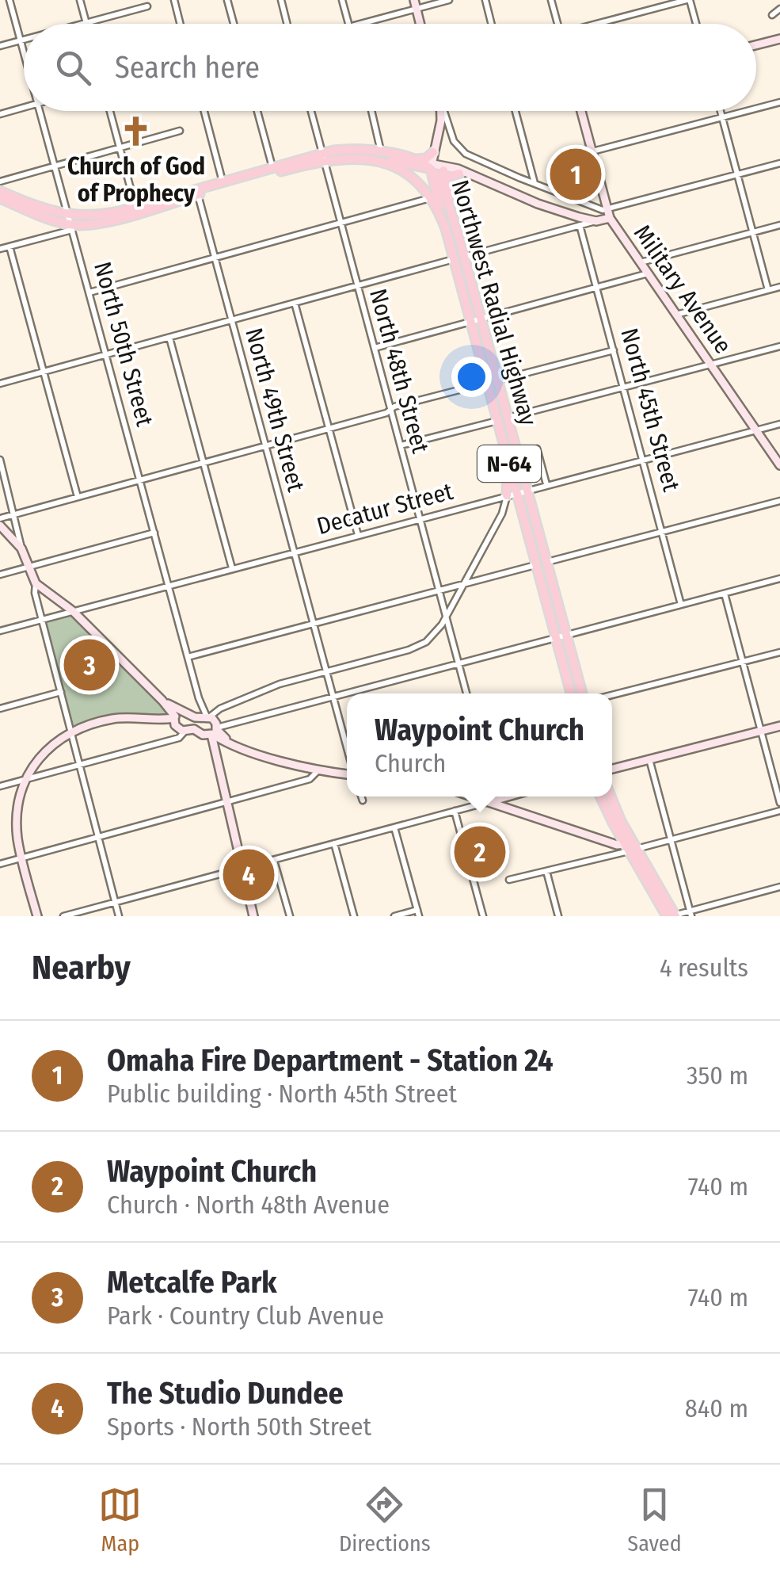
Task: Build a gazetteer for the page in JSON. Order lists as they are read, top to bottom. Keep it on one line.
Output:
{"streets":{"main road":["Military Avenue","Northwest Radial Highway","North 50th Street","N-64"],"street":["North 48th Street","North 49th Street","North 45th Street","Decatur Street"]},"crossings":[["Military Avenue","Northwest Radial Highway"],["Military Avenue","Decatur Street"],["Northwest Radial Highway","North 50th Street"],["Northwest Radial Highway","North 48th Street"],["Northwest Radial Highway","North 49th Street"],["Northwest Radial Highway","Decatur Street"],["North 50th Street","Decatur Street"],["North 48th Street","Decatur Street"],["North 49th Street","Decatur Street"],["North 45th Street","Decatur Street"]],"places":{"church":["Church of God of Prophecy"]},"page":{"search":"Search here","pins":["1","3","2","4"],"popup":["Waypoint Church","Church"],"heading":["Nearby","4 results"],"list":[{"mark":"1","name":"Omaha Fire Department - Station 24","note":"Public building · North 45th Street","value":"350 m"},{"mark":"2","name":"Waypoint Church","note":"Church · North 48th Avenue","value":"740 m"},{"mark":"3","name":"Metcalfe Park","note":"Park · Country Club Avenue","value":"740 m"},{"mark":"4","name":"The Studio Dundee","note":"Sports · North 50th Street","value":"840 m"}],"nav":["Map","Directions","Saved"]}}
